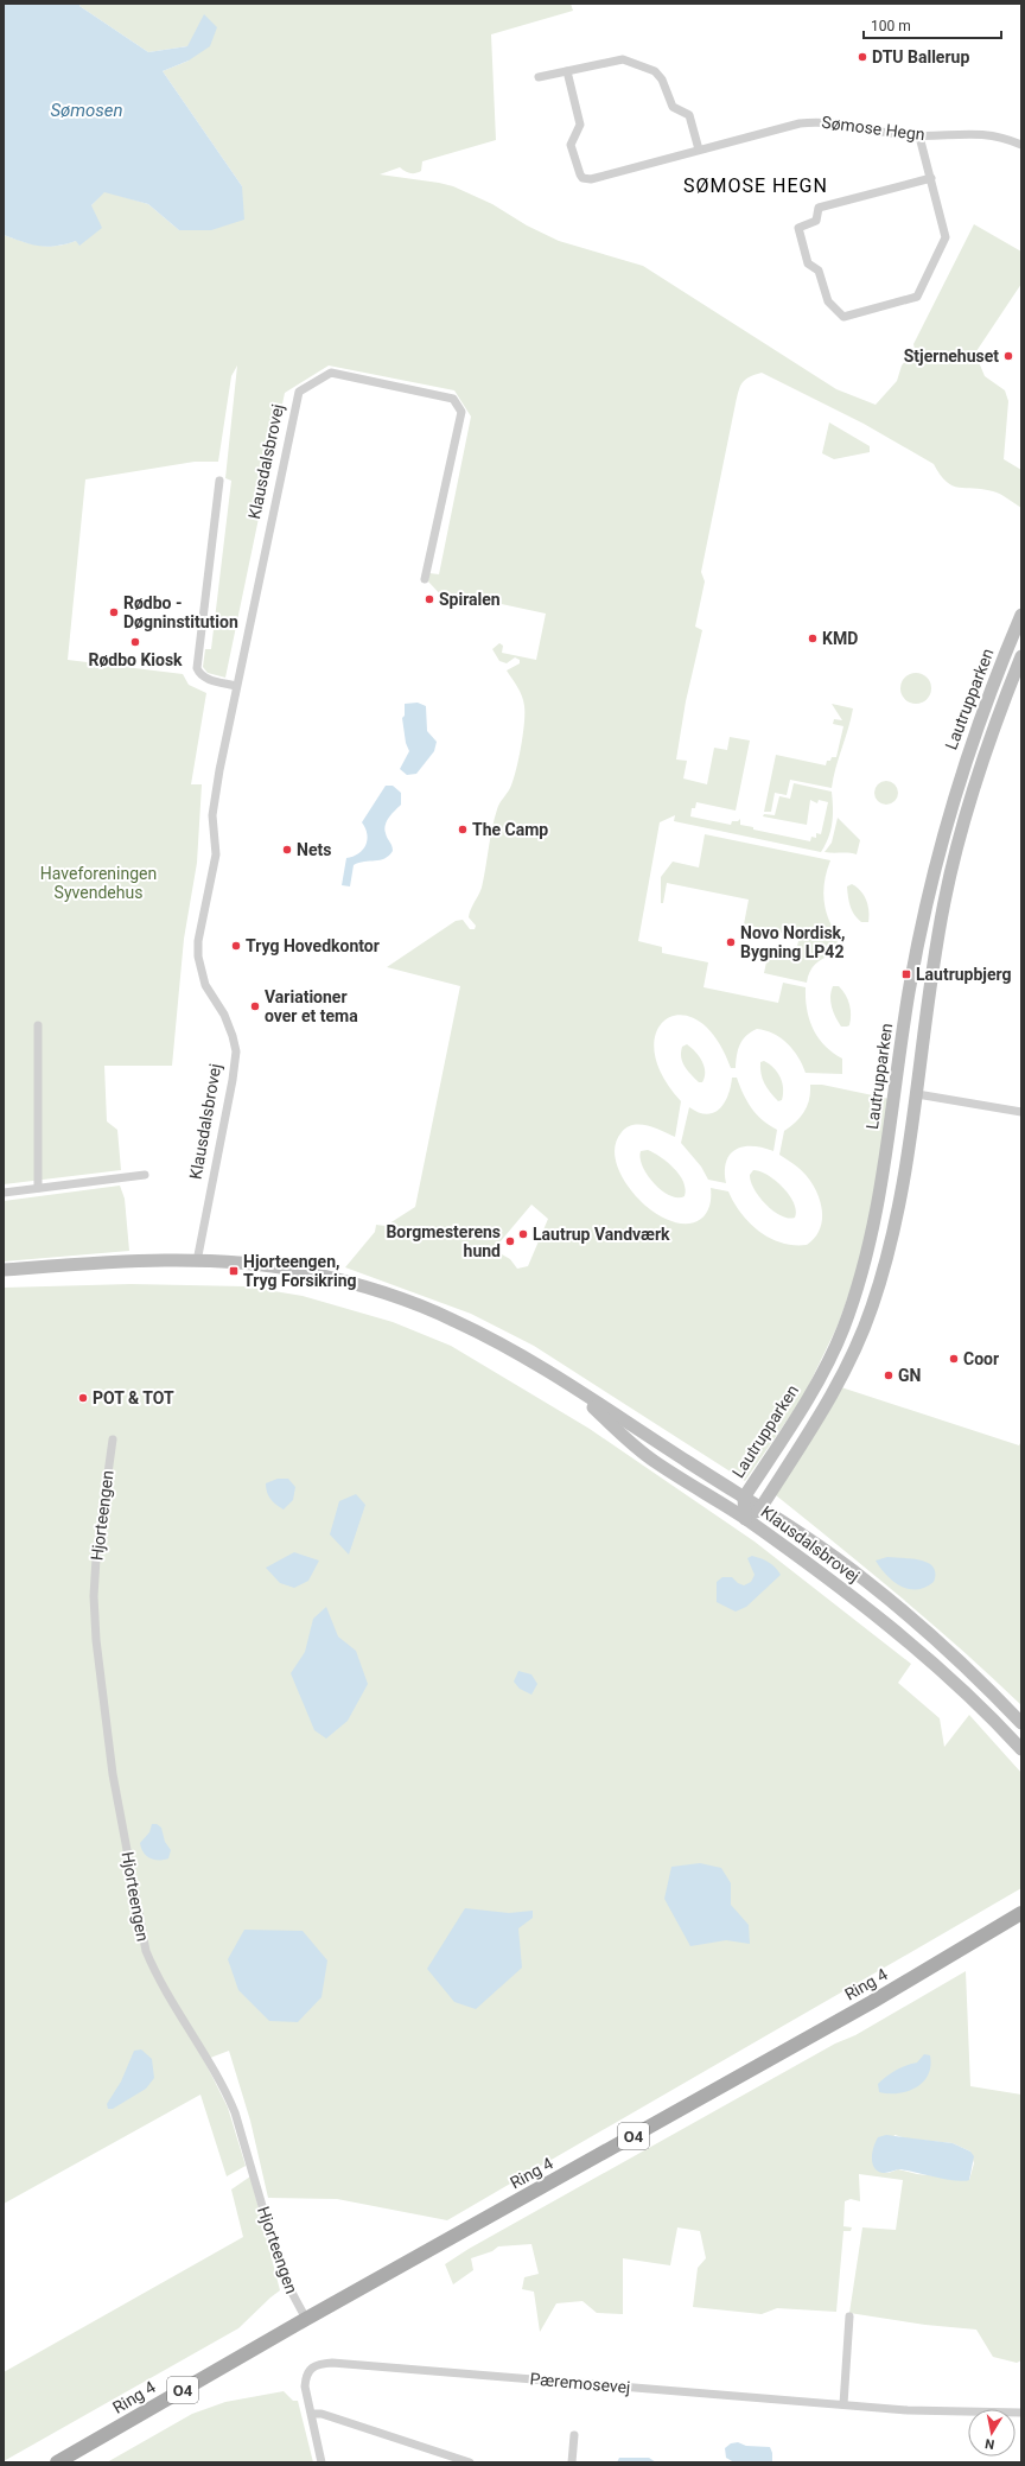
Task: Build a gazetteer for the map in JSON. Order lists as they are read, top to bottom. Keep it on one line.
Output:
{"streets":{"main road":["Ring 4","O4"],"street":["Sømose Hegn","Klausdalsbrovej","Lautrupparken","Hjorteengen","Pæremosevej"]},"crossings":[["Klausdalsbrovej","Lautrupparken"],["Hjorteengen","Ring 4"]],"districts":["SØMOSE HEGN"],"water":["Sømosen"],"parks":["Haveforeningen Syvendehus"],"places":{"other":["DTU Ballerup","Stjernehuset","Spiralen","Rødbo - Døgninstitution","KMD","Rødbo Kiosk","The Camp","Nets","Novo Nordisk, Bygning LP42","Tryg Hovedkontor","Variationer over et tema","Lautrup Vandværk","Borgmesterens hund","Coor","GN","POT & TOT"],"transit":["Lautrupbjerg","Hjorteengen, Tryg Forsikring"]},"scale_bar":"100 m","north":"bottom"}
